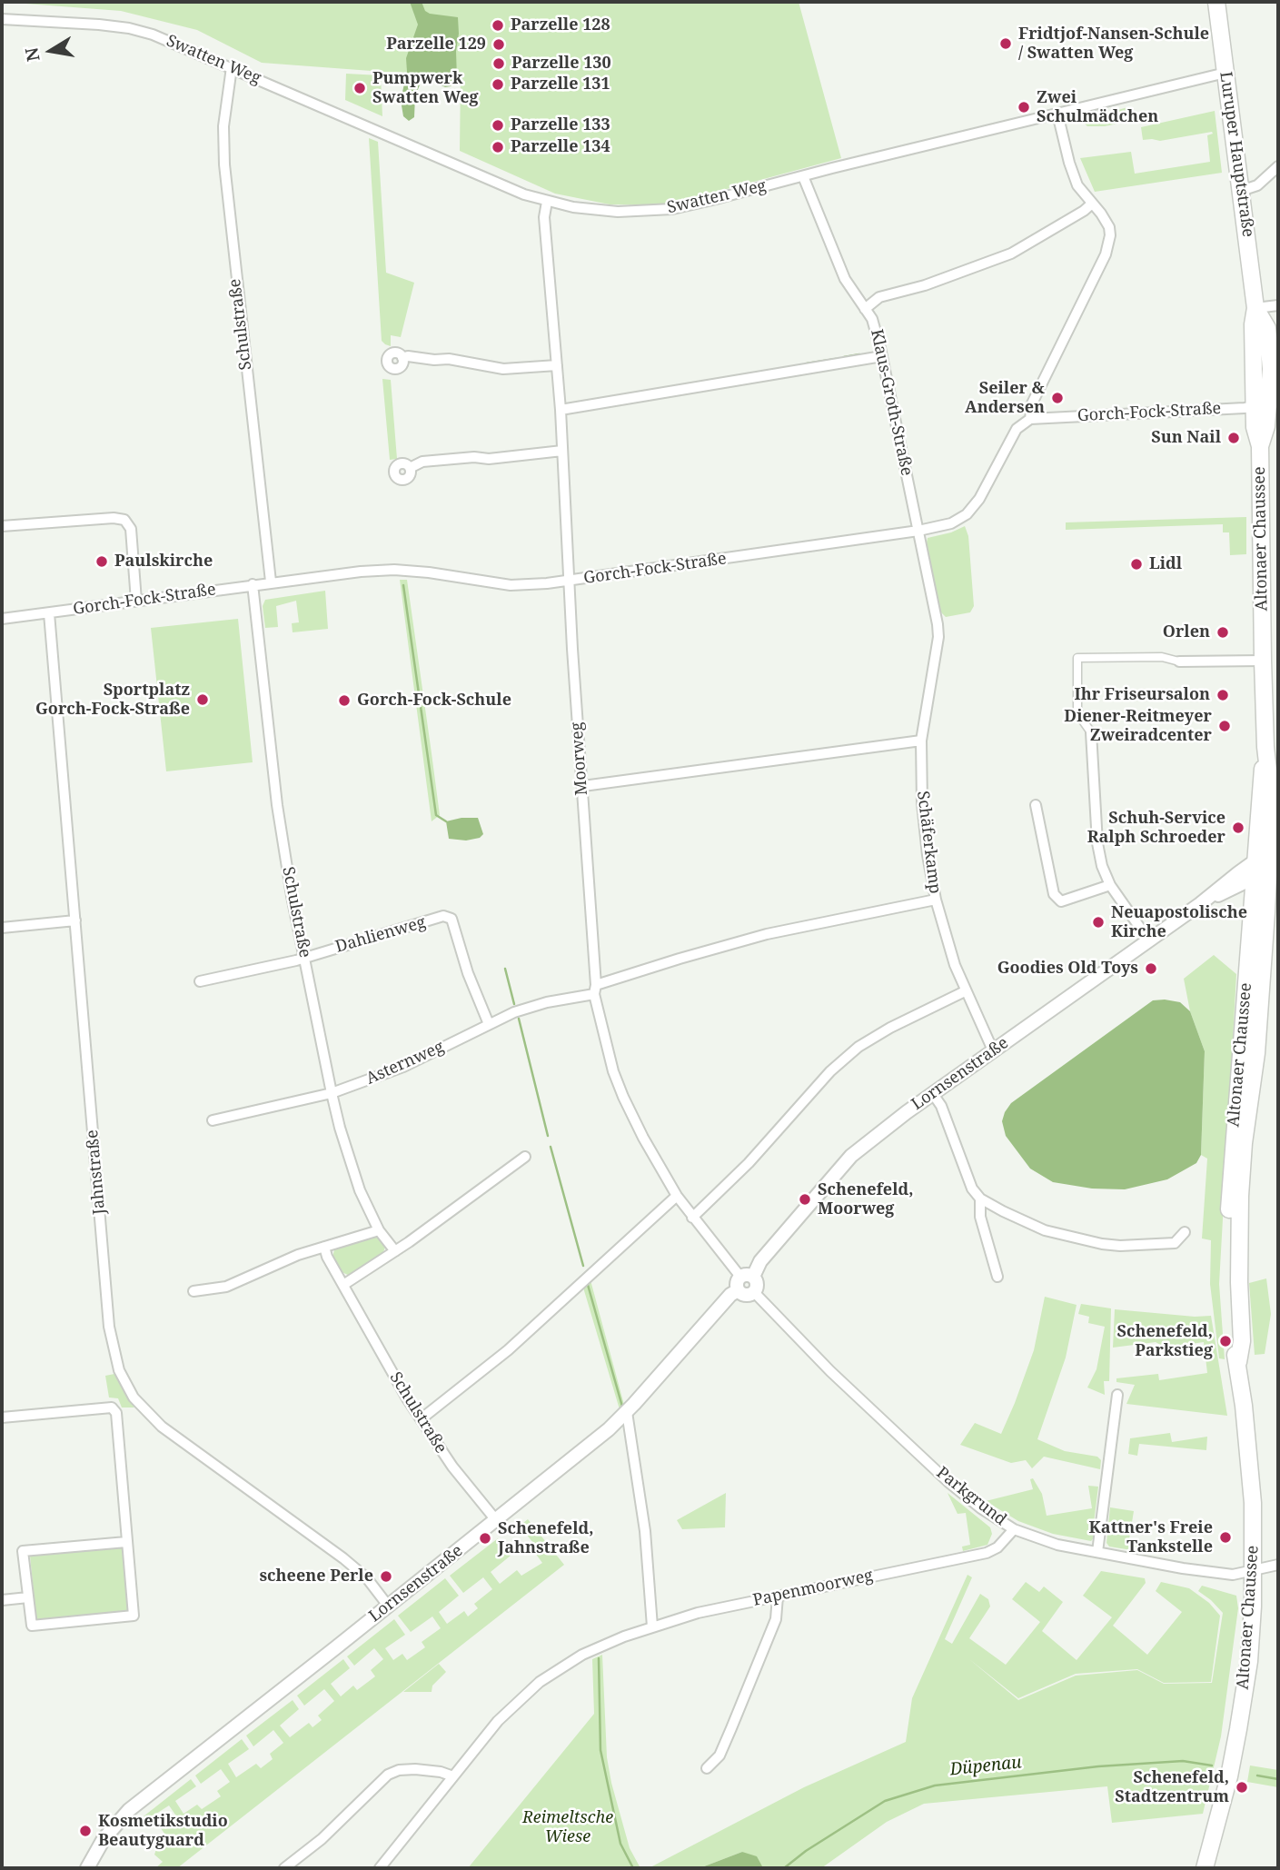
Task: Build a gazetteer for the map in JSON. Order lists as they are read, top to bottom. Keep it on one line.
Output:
{"streets":{"main road":["Luruper Hauptstraße","Altonaer Chaussee"],"street":["Swatten Weg","Schulstraße","Klaus-Groth-Straße","Gorch-Fock-Straße","Moorweg","Schäferkamp","Dahlienweg","Asternweg","Lornsenstraße","Jahnstraße","Parkgrund","Papenmoorweg"]},"crossings":[["Swatten Weg","Luruper Hauptstraße"],["Swatten Weg","Schulstraße"],["Swatten Weg","Klaus-Groth-Straße"],["Swatten Weg","Moorweg"],["Luruper Hauptstraße","Gorch-Fock-Straße"],["Luruper Hauptstraße","Altonaer Chaussee"],["Schulstraße","Gorch-Fock-Straße"],["Schulstraße","Dahlienweg"],["Schulstraße","Asternweg"],["Schulstraße","Lornsenstraße"],["Klaus-Groth-Straße","Gorch-Fock-Straße"],["Klaus-Groth-Straße","Schäferkamp"],["Gorch-Fock-Straße","Altonaer Chaussee"],["Gorch-Fock-Straße","Moorweg"],["Gorch-Fock-Straße","Jahnstraße"],["Altonaer Chaussee","Lornsenstraße"],["Altonaer Chaussee","Parkgrund"],["Moorweg","Asternweg"],["Moorweg","Lornsenstraße"],["Moorweg","Parkgrund"],["Schäferkamp","Asternweg"],["Schäferkamp","Lornsenstraße"],["Dahlienweg","Asternweg"],["Lornsenstraße","Jahnstraße"],["Lornsenstraße","Parkgrund"],["Parkgrund","Papenmoorweg"]],"water":["Düpenau"],"parks":["Reimeltsche Wiese"],"places":["Parzelle 128","Fridtjof-Nansen-Schule / Swatten Weg","Parzelle 129","Parzelle 130","Parzelle 131","Pumpwerk Swatten Weg","Zwei Schulmädchen","Parzelle 133","Parzelle 134","Seiler & Andersen","Sun Nail","Paulskirche","Lidl","Orlen","Ihr Friseursalon","Sportplatz Gorch-Fock-Straße","Gorch-Fock-Schule","Diener-Reitmeyer Zweiradcenter","Schuh-Service Ralph Schroeder","Neuapostolische Kirche","Goodies Old Toys","Schenefeld, Moorweg","Schenefeld, Parkstieg","Kattner's Freie Tankstelle","Schenefeld, Jahnstraße","scheene Perle","Schenefeld, Stadtzentrum","Kosmetikstudio Beautyguard"],"north":"left"}
